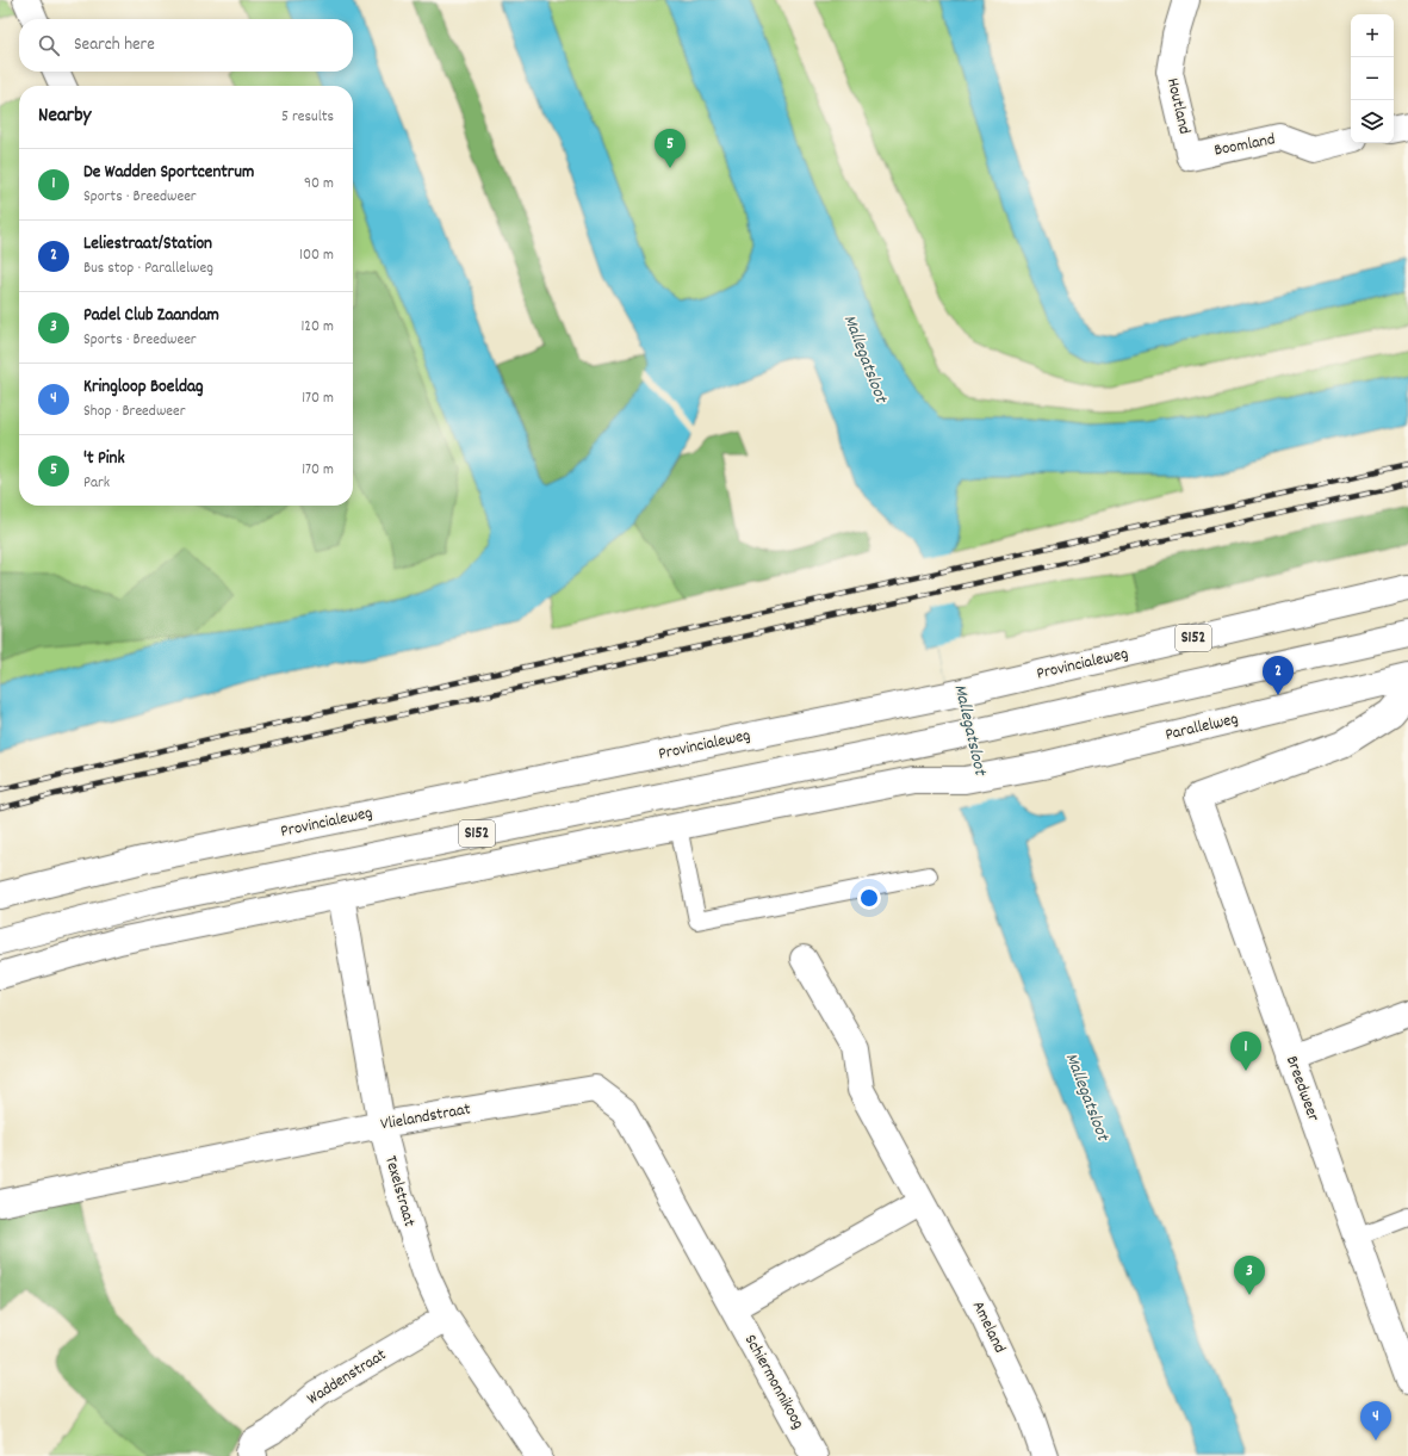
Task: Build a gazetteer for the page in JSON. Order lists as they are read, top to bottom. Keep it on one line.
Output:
{"streets":{"street":["Houtland","Boomland","S152","Provincialeweg","Parallelweg","Breedweer","Vlielandstraat","Texelstraat","Ameland","Waddenstraat","Schiermonnikoog"]},"crossings":[["Houtland","Boomland"],["Vlielandstraat","Texelstraat"],["Vlielandstraat","Schiermonnikoog"],["Texelstraat","Waddenstraat"]],"water":["Mallegatsloot"],"page":{"map_buttons":["+","−"],"search":"Search here","heading":["Nearby","5 results"],"pins":["5","2","1","3","4"],"list":[{"mark":"1","name":"De Wadden Sportcentrum","note":"Sports · Breedweer","value":"90 m"},{"mark":"2","name":"Leliestraat/Station","note":"Bus stop · Parallelweg","value":"100 m"},{"mark":"3","name":"Padel Club Zaandam","note":"Sports · Breedweer","value":"120 m"},{"mark":"4","name":"Kringloop Boeldag","note":"Shop · Breedweer","value":"170 m"},{"mark":"5","name":"'t Pink","note":"Park","value":"170 m"}]}}
